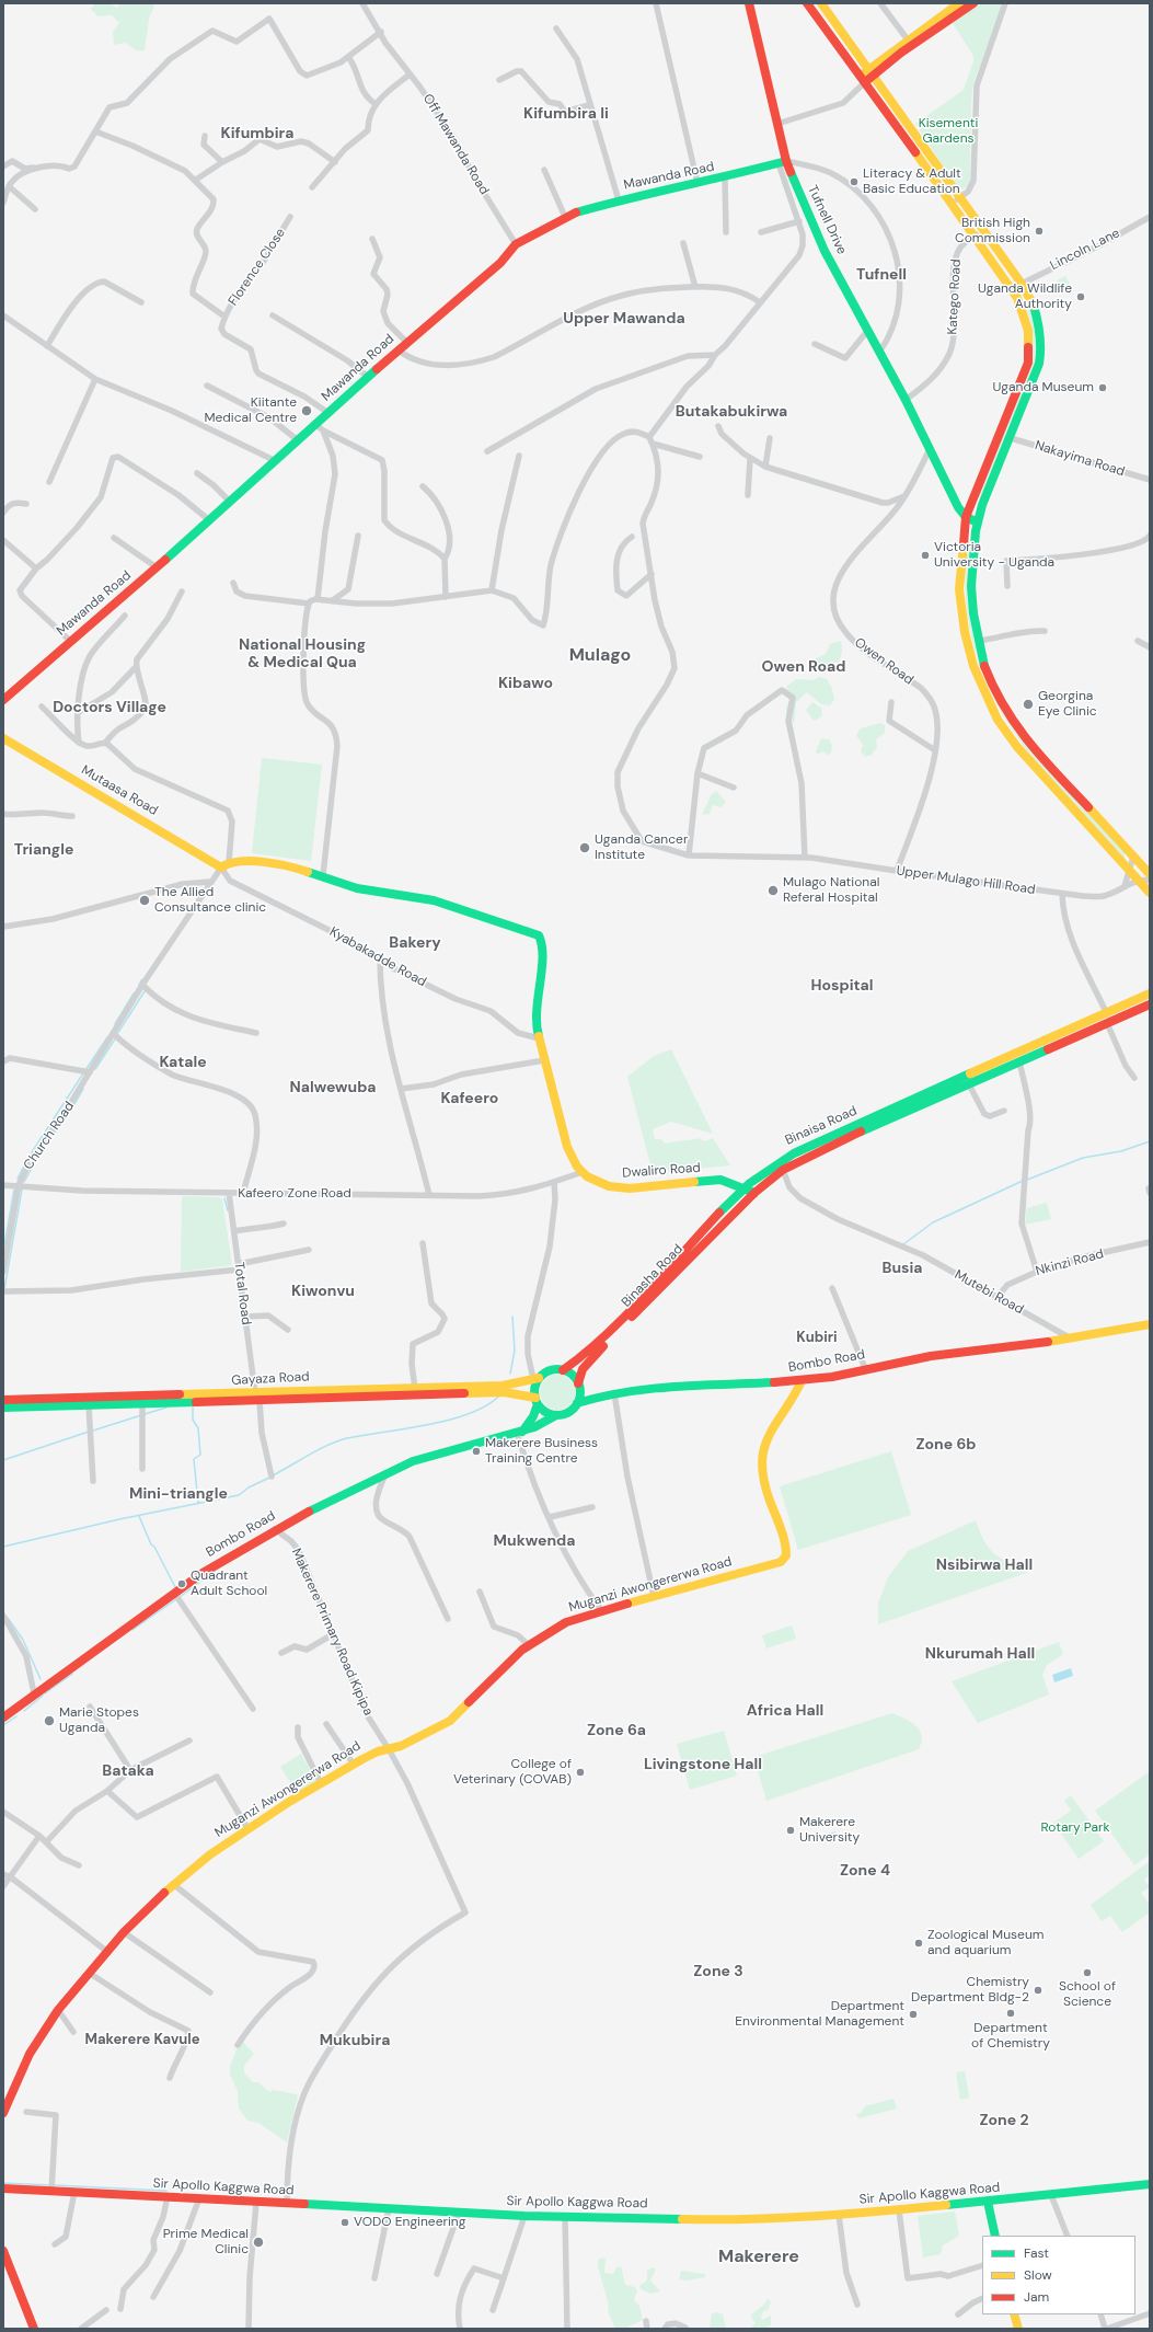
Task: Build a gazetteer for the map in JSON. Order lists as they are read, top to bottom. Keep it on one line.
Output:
{"streets":{"main road":["Mawanda Road","Tufnell Drive","Mutaasa Road","Binaisa Road","Dwaliro Road","Binasha Road","Bombo Road","Gayaza Road","Muganzi Awongererwa Road","Sir Apollo Kaggwa Road"],"street":["Off Mawanda Road","Lincoln Lane","Florence Close","Katego Road","Nakayima Road","Owen Road","Upper Mulago Hill Road","Kyabakadde Road","Church Road","Kafeero Zone Road","Nkinzi Road","Mutebi Road","Total Road","Makerere Primary Road Kipipa"]},"crossings":[["Off Mawanda Road","Mawanda Road"],["Mawanda Road","Tufnell Drive"],["Tufnell Drive","Katego Road"],["Tufnell Drive","Owen Road"],["Owen Road","Upper Mulago Hill Road"],["Mutaasa Road","Kyabakadde Road"],["Mutaasa Road","Church Road"],["Mutaasa Road","Dwaliro Road"],["Kyabakadde Road","Church Road"],["Kyabakadde Road","Dwaliro Road"],["Binaisa Road","Dwaliro Road"],["Binaisa Road","Binasha Road"],["Binaisa Road","Mutebi Road"],["Binaisa Road","Bombo Road"],["Binaisa Road","Gayaza Road"],["Church Road","Dwaliro Road"],["Church Road","Kafeero Zone Road"],["Dwaliro Road","Kafeero Zone Road"],["Dwaliro Road","Binasha Road"],["Kafeero Zone Road","Total Road"],["Nkinzi Road","Mutebi Road"],["Binasha Road","Bombo Road"],["Binasha Road","Gayaza Road"],["Mutebi Road","Bombo Road"],["Total Road","Gayaza Road"],["Bombo Road","Gayaza Road"],["Bombo Road","Muganzi Awongererwa Road"],["Bombo Road","Makerere Primary Road Kipipa"],["Muganzi Awongererwa Road","Makerere Primary Road Kipipa"],["Makerere Primary Road Kipipa","Sir Apollo Kaggwa Road"]],"districts":["Kifumbira Ii","Kifumbira","Tufnell","Upper Mawanda","Butakabukirwa","National Housing & Medical Qua","Mulago","Owen Road","Kibawo","Doctors Village","Triangle","Bakery","Hospital","Katale","Nalwewuba","Kafeero","Busia","Kiwonvu","Kubiri","Zone 6b","Mini-triangle","Mukwenda","Nsibirwa Hall","Nkurumah Hall","Africa Hall","Zone 6a","Livingstone Hall","Bataka","Zone 4","Zone 3","Makerere Kavule","Mukubira","Zone 2","Makerere"],"parks":["Kisementi Gardens","Rotary Park"],"places":["Literacy & Adult Basic Education","British High Commission","Uganda Wildlife Authority","Uganda Museum","Kiitante Medical Centre","Victoria University - Uganda","Georgina Eye Clinic","Uganda Cancer Institute","Mulago National Referal Hospital","The Allied Consultance clinic","Makerere Business Training Centre","Quadrant Adult School","Marie Stopes Uganda","College of Veterinary (COVAB)","Makerere University","Zoological Museum and aquarium","School of Science","Chemistry Department Bldg-2","Department of Chemistry","Department Environmental Management","VODO Engineering","Prime Medical Clinic"],"legend":["Fast","Slow","Jam"]}
